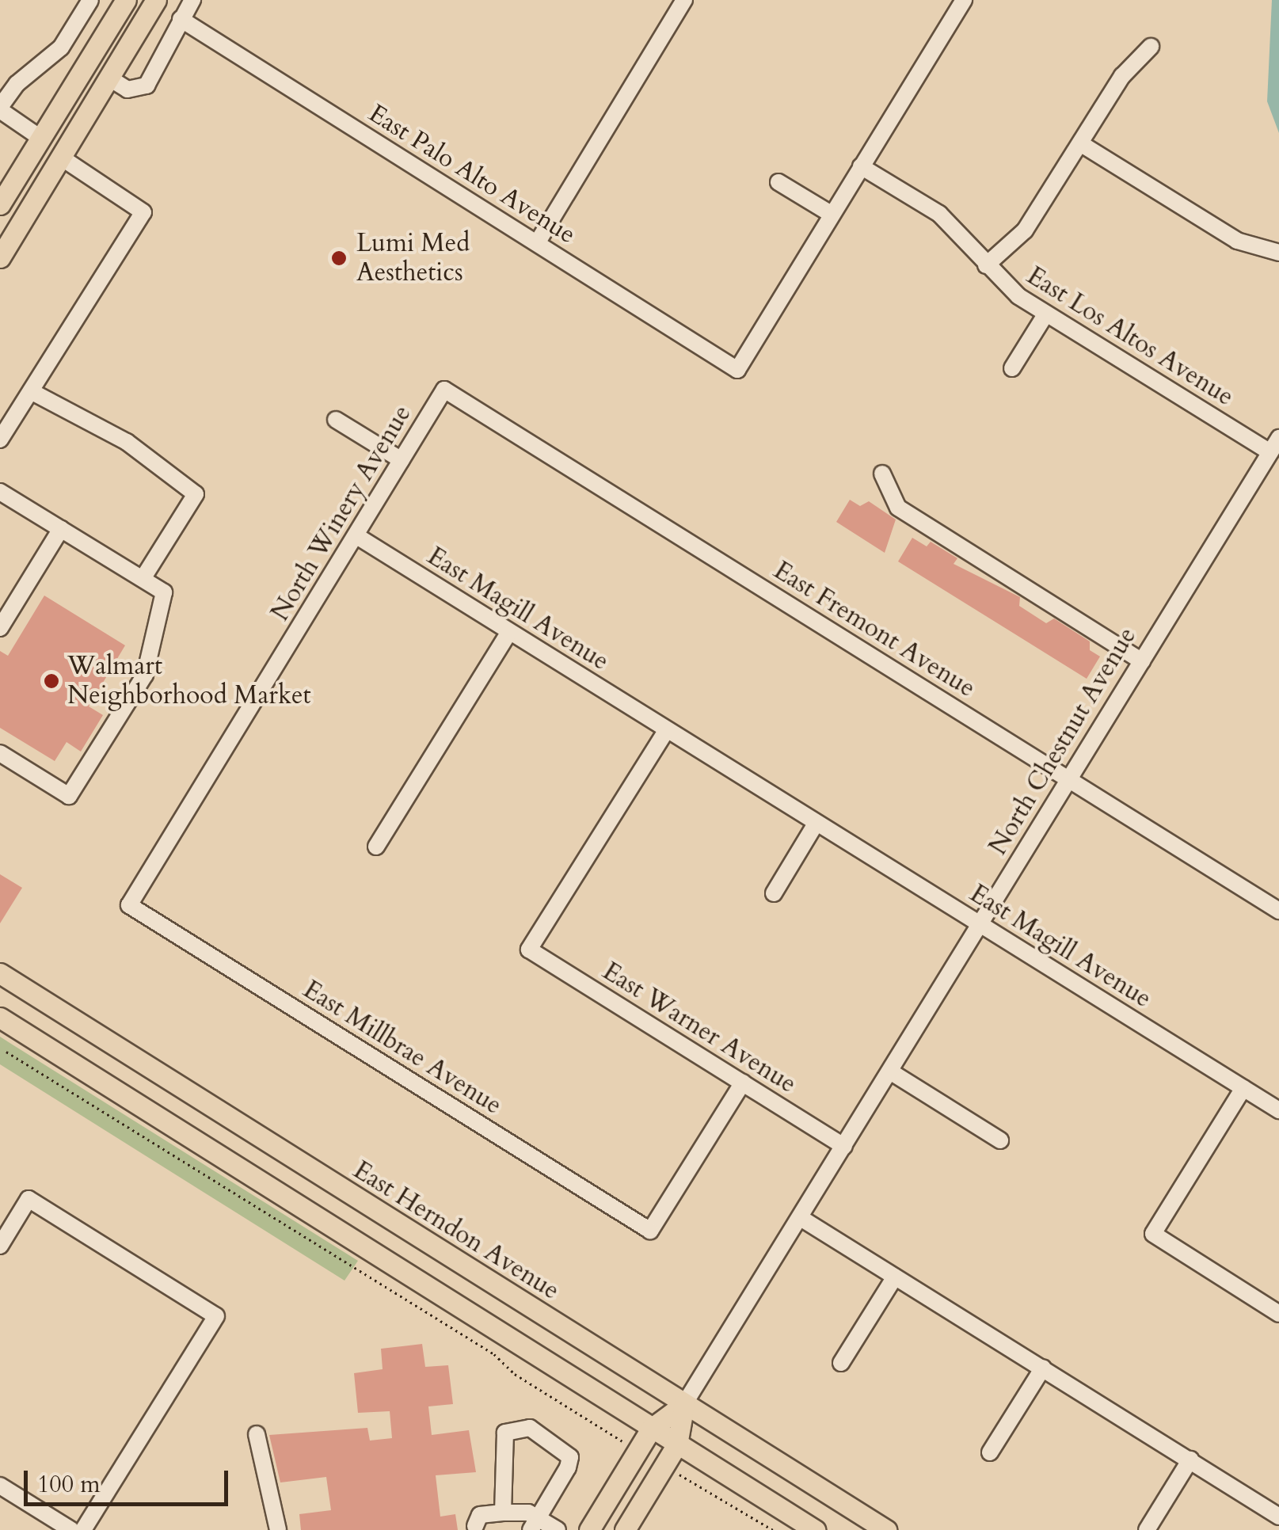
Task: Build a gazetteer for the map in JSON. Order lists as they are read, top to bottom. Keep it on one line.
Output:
{"streets":{"main road":["North Chestnut Avenue","East Herndon Avenue"],"street":["East Palo Alto Avenue","East Los Altos Avenue","North Winery Avenue","East Magill Avenue","East Fremont Avenue","East Warner Avenue","East Millbrae Avenue"]},"crossings":[["East Los Altos Avenue","North Chestnut Avenue"],["North Winery Avenue","East Magill Avenue"],["North Winery Avenue","East Fremont Avenue"],["North Winery Avenue","East Millbrae Avenue"],["East Magill Avenue","North Chestnut Avenue"],["East Magill Avenue","East Warner Avenue"],["East Fremont Avenue","North Chestnut Avenue"],["North Chestnut Avenue","East Warner Avenue"],["North Chestnut Avenue","East Herndon Avenue"],["East Warner Avenue","East Millbrae Avenue"]],"places":["Lumi Med Aesthetics","Walmart Neighborhood Market"],"scale_bar":"100 m"}
